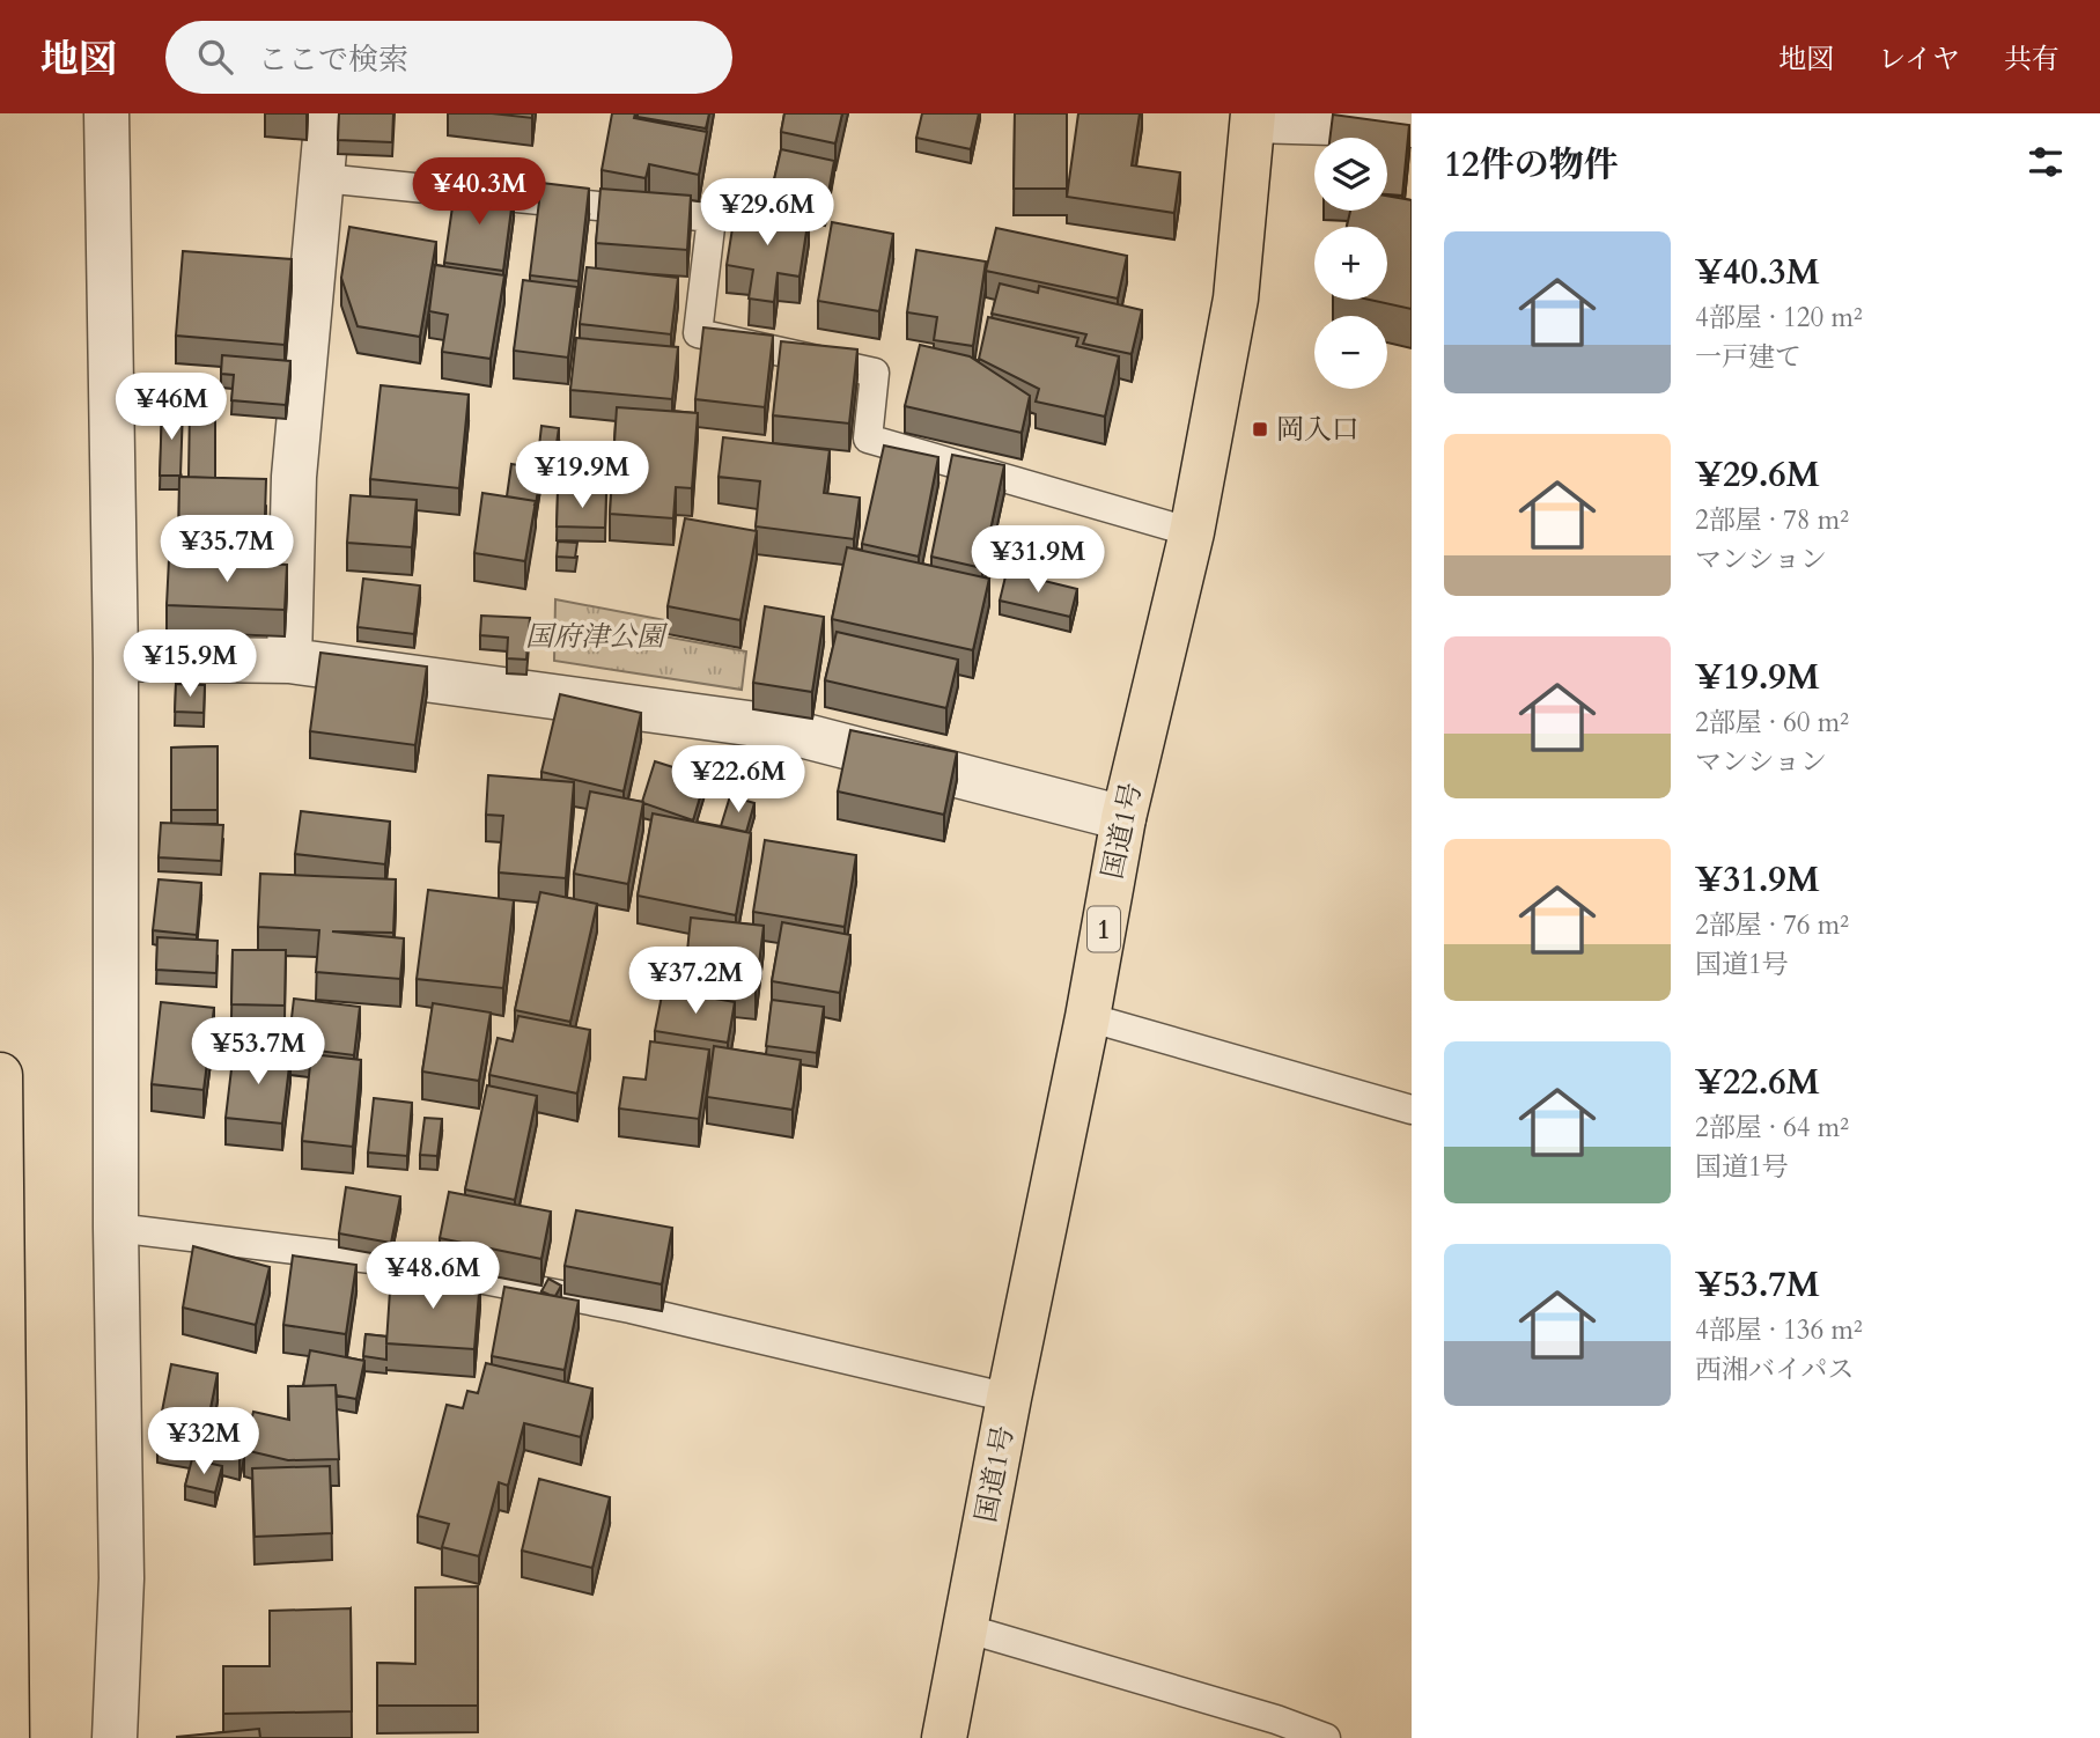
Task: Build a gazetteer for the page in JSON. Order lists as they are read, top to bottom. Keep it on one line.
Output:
{"streets":{"highway":["国道1号","1"]},"parks":["国府津公園"],"places":{"transit":["岡入口"]},"page":{"header":"地図","search":"ここで検索","nav":["地図","レイヤ","共有"],"heading":"12件の物件","map_buttons":["+","−"],"price":["¥40.3M","¥29.6M","¥46M","¥19.9M","¥35.7M","¥31.9M","¥15.9M","¥22.6M","¥37.2M","¥53.7M","¥48.6M","¥32M"],"list":[{"name":"¥40.3M","note":"4部屋 · 120 m² · 一戸建て"},{"name":"¥29.6M","note":"2部屋 · 78 m² · マンション"},{"name":"¥19.9M","note":"2部屋 · 60 m² · マンション"},{"name":"¥31.9M","note":"2部屋 · 76 m² · 国道1号"},{"name":"¥22.6M","note":"2部屋 · 64 m² · 国道1号"},{"name":"¥53.7M","note":"4部屋 · 136 m² · 西湘バイパス"}]}}
